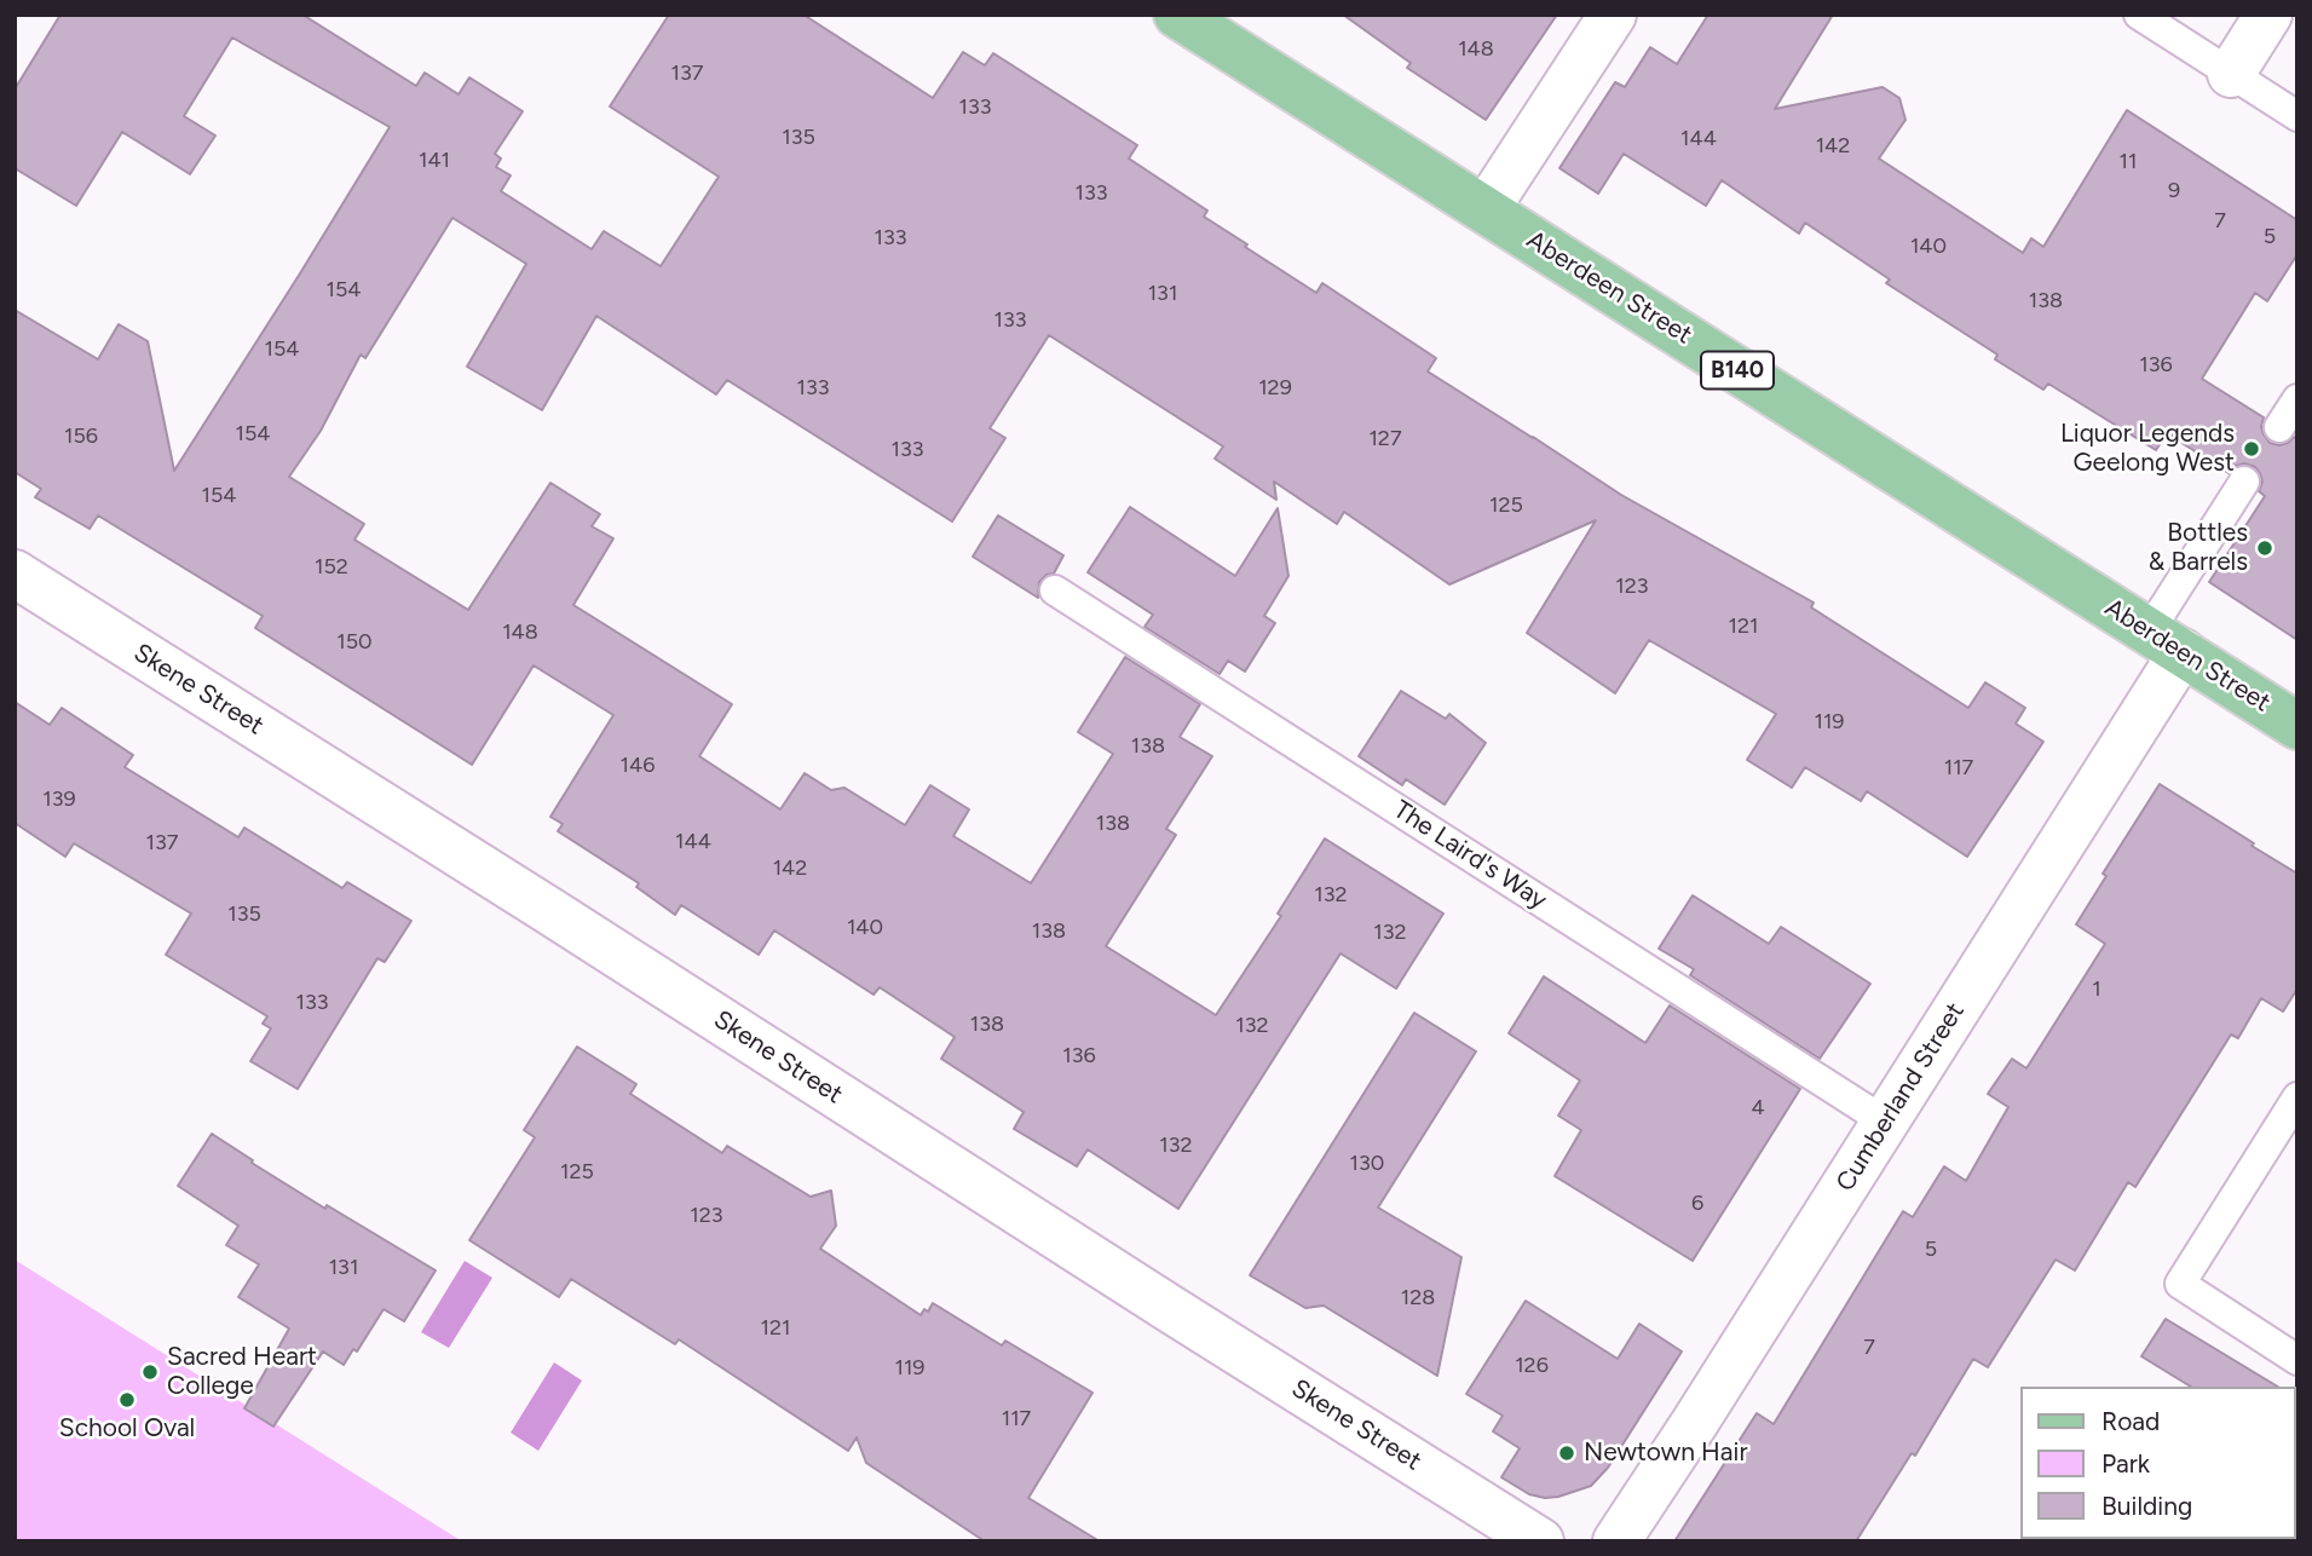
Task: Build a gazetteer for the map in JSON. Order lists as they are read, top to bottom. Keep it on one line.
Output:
{"streets":{"main road":["Aberdeen Street","B140"],"street":["Skene Street","Cumberland Street"],"lane":["The Laird's Way"]},"crossings":[["Aberdeen Street","Cumberland Street"],["The Laird's Way","Cumberland Street"]],"places":["Liquor Legends Geelong West","Bottles & Barrels","Sacred Heart College","School Oval","Newtown Hair"],"house_numbers":["148","137","133","135","144","142","141","11","9","133","7","5","133","140","154","131","138","133","154","136","133","129","154","156","127","133","154","125","152","123","121","148","150","119","138","146","117","139","138","144","137","142","132","135","140","138","132","1","133","138","132","136","4","132","130","125","6","123","5","131","128","121","7","126","119","117"],"legend":["Road","Park","Building"]}
